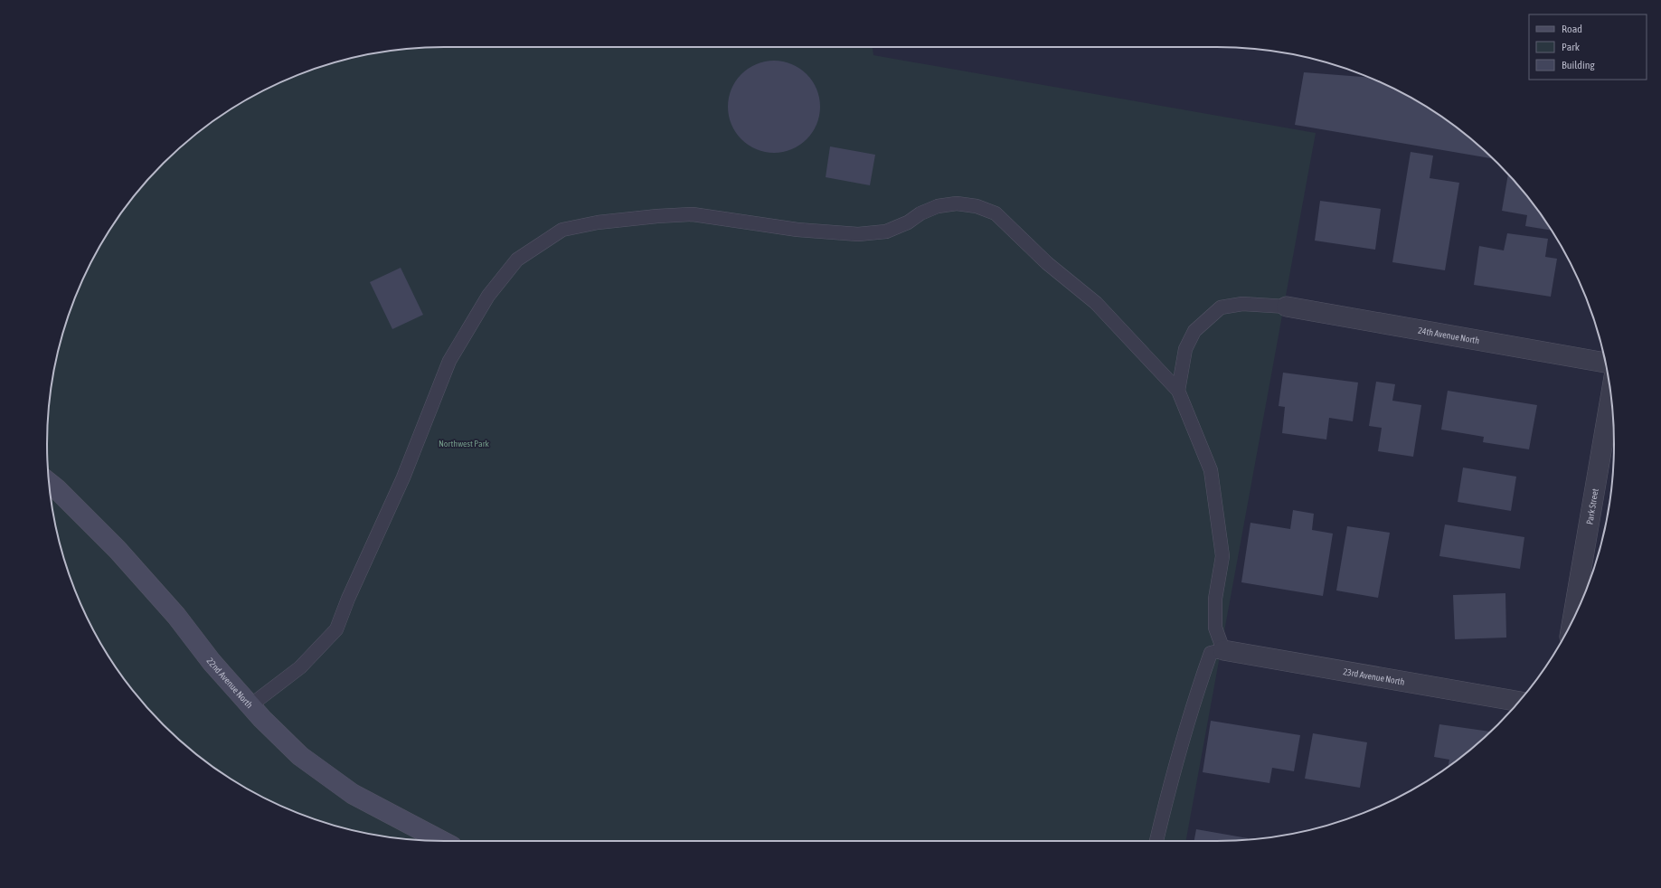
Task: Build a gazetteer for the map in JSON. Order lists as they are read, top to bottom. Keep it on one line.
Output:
{"streets":{"street":["24th Avenue North","Park Street","23rd Avenue North","22nd Avenue North"]},"parks":["Northwest Park"],"legend":["Road","Park","Building"]}
